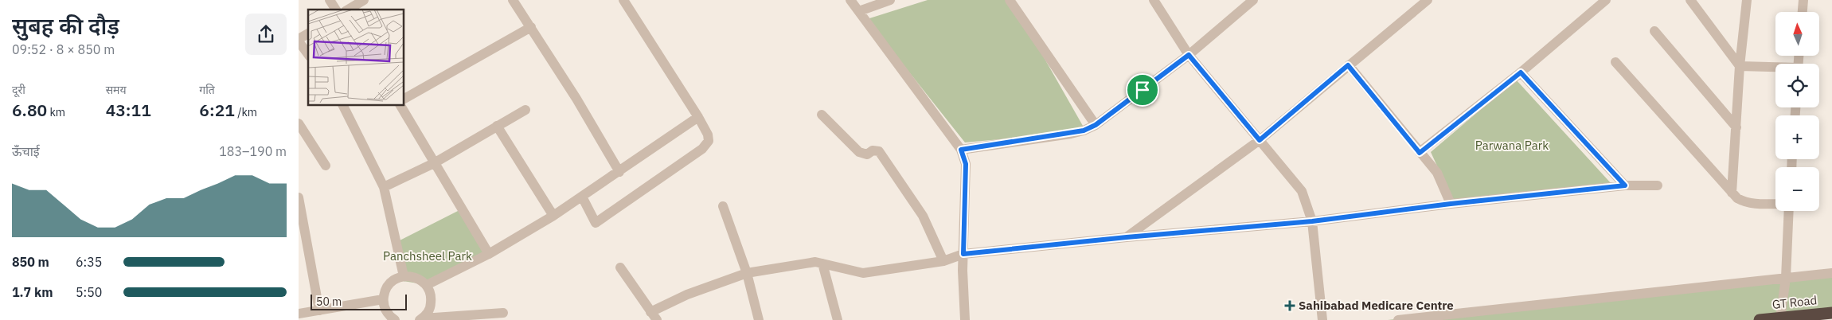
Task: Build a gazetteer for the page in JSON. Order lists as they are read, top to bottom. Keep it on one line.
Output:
{"streets":{"highway":["GT Road"]},"parks":["Parwana Park","Panchsheel Park"],"places":{"health":["Sahibabad Medicare Centre"]},"scale_bar":"50 m","north":"top","page":{"heading":["सुबह की दौड़","09:52 · 8 × 850 m"],"map_buttons":["+","−"],"stats":[["दूरी","6.80 km"],["समय","43:11"],["गति","6:21 /km"]],"chart":["ऊँचाई","183–190 m"],"list":[{"name":"850 m","note":"6:35"},{"name":"1.7 km","note":"5:50"}],"scale":"50 m"}}
